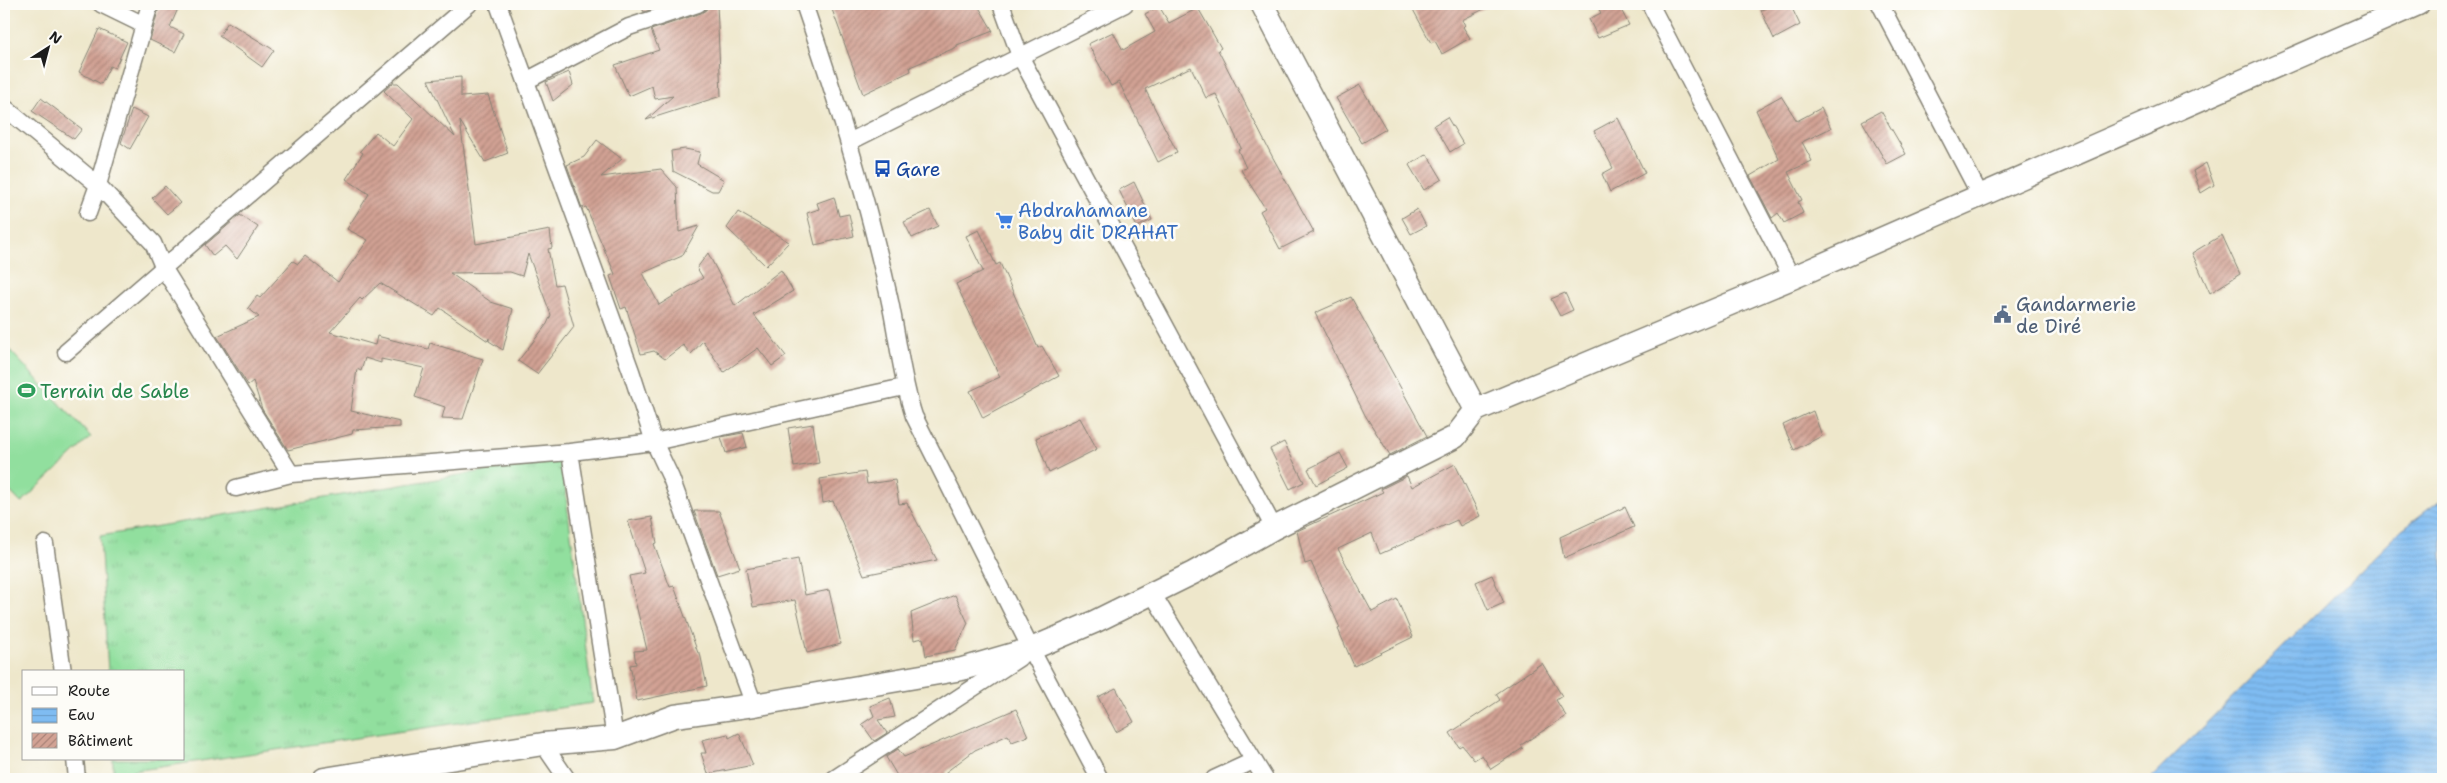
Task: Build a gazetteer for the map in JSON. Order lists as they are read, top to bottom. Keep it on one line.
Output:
{"places":{"bus stop":["Gare"],"supermarket":["Abdrahamane Baby dit DRAHAT"],"public building":["Gandarmerie de Diré"],"sports":["Terrain de Sable"]},"legend":["Route","Eau","Bâtiment"],"north":"top right"}
